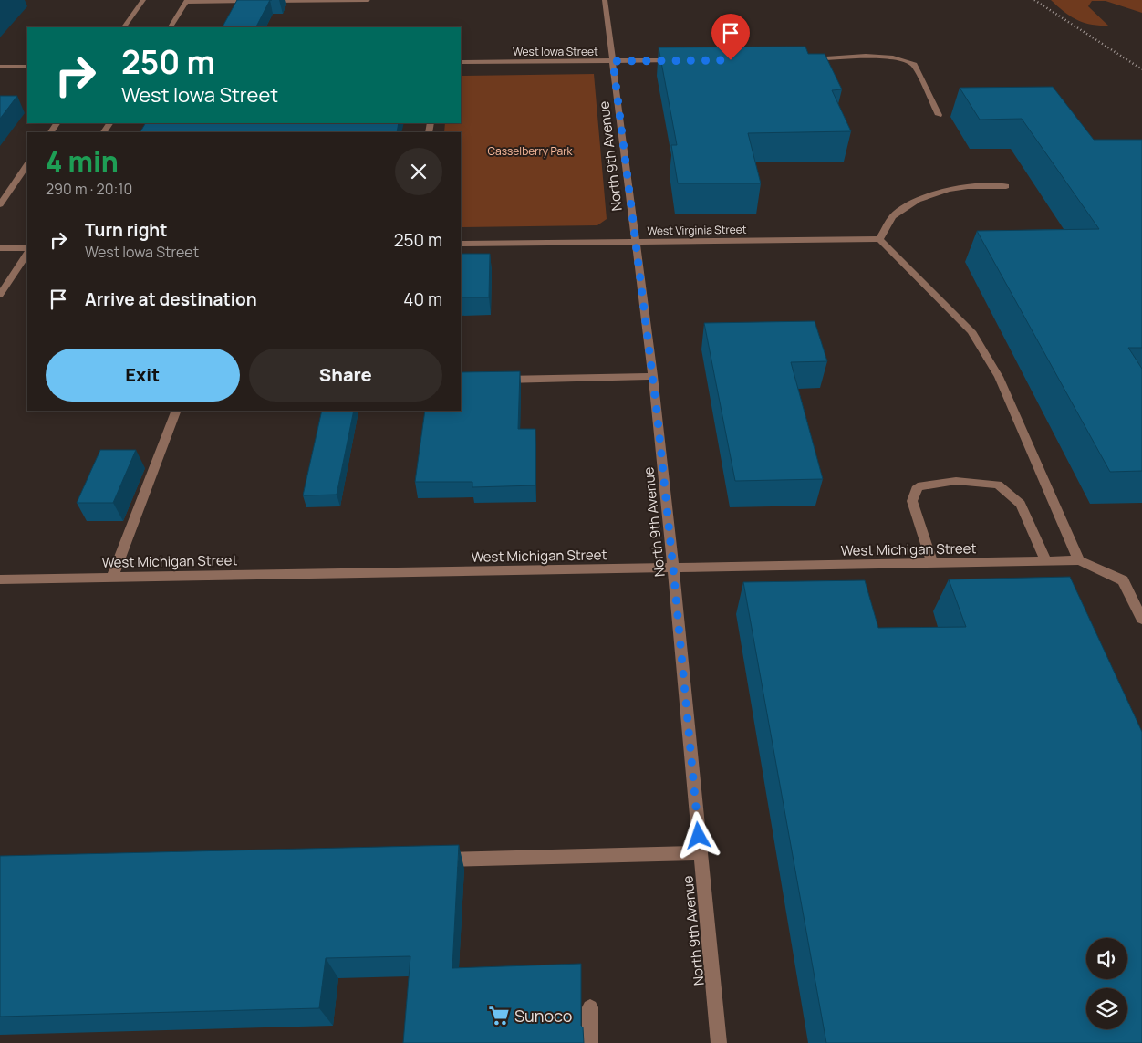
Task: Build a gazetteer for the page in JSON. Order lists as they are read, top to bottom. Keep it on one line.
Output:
{"streets":{"street":["West Iowa Street","North 9th Avenue","West Virginia Street","West Michigan Street"]},"crossings":[["West Iowa Street","North 9th Avenue"],["North 9th Avenue","West Virginia Street"],["North 9th Avenue","West Michigan Street"]],"parks":["Casselberry Park"],"places":{"supermarket":["Sunoco"]},"page":{"turn":["250 m","West Iowa Street"],"heading":["4 min","290 m · 20:10"],"list":[{"name":"Turn right","note":"West Iowa Street","value":"250 m"},{"name":"Arrive at destination","value":"40 m"}],"buttons":["Exit","Share"]}}
